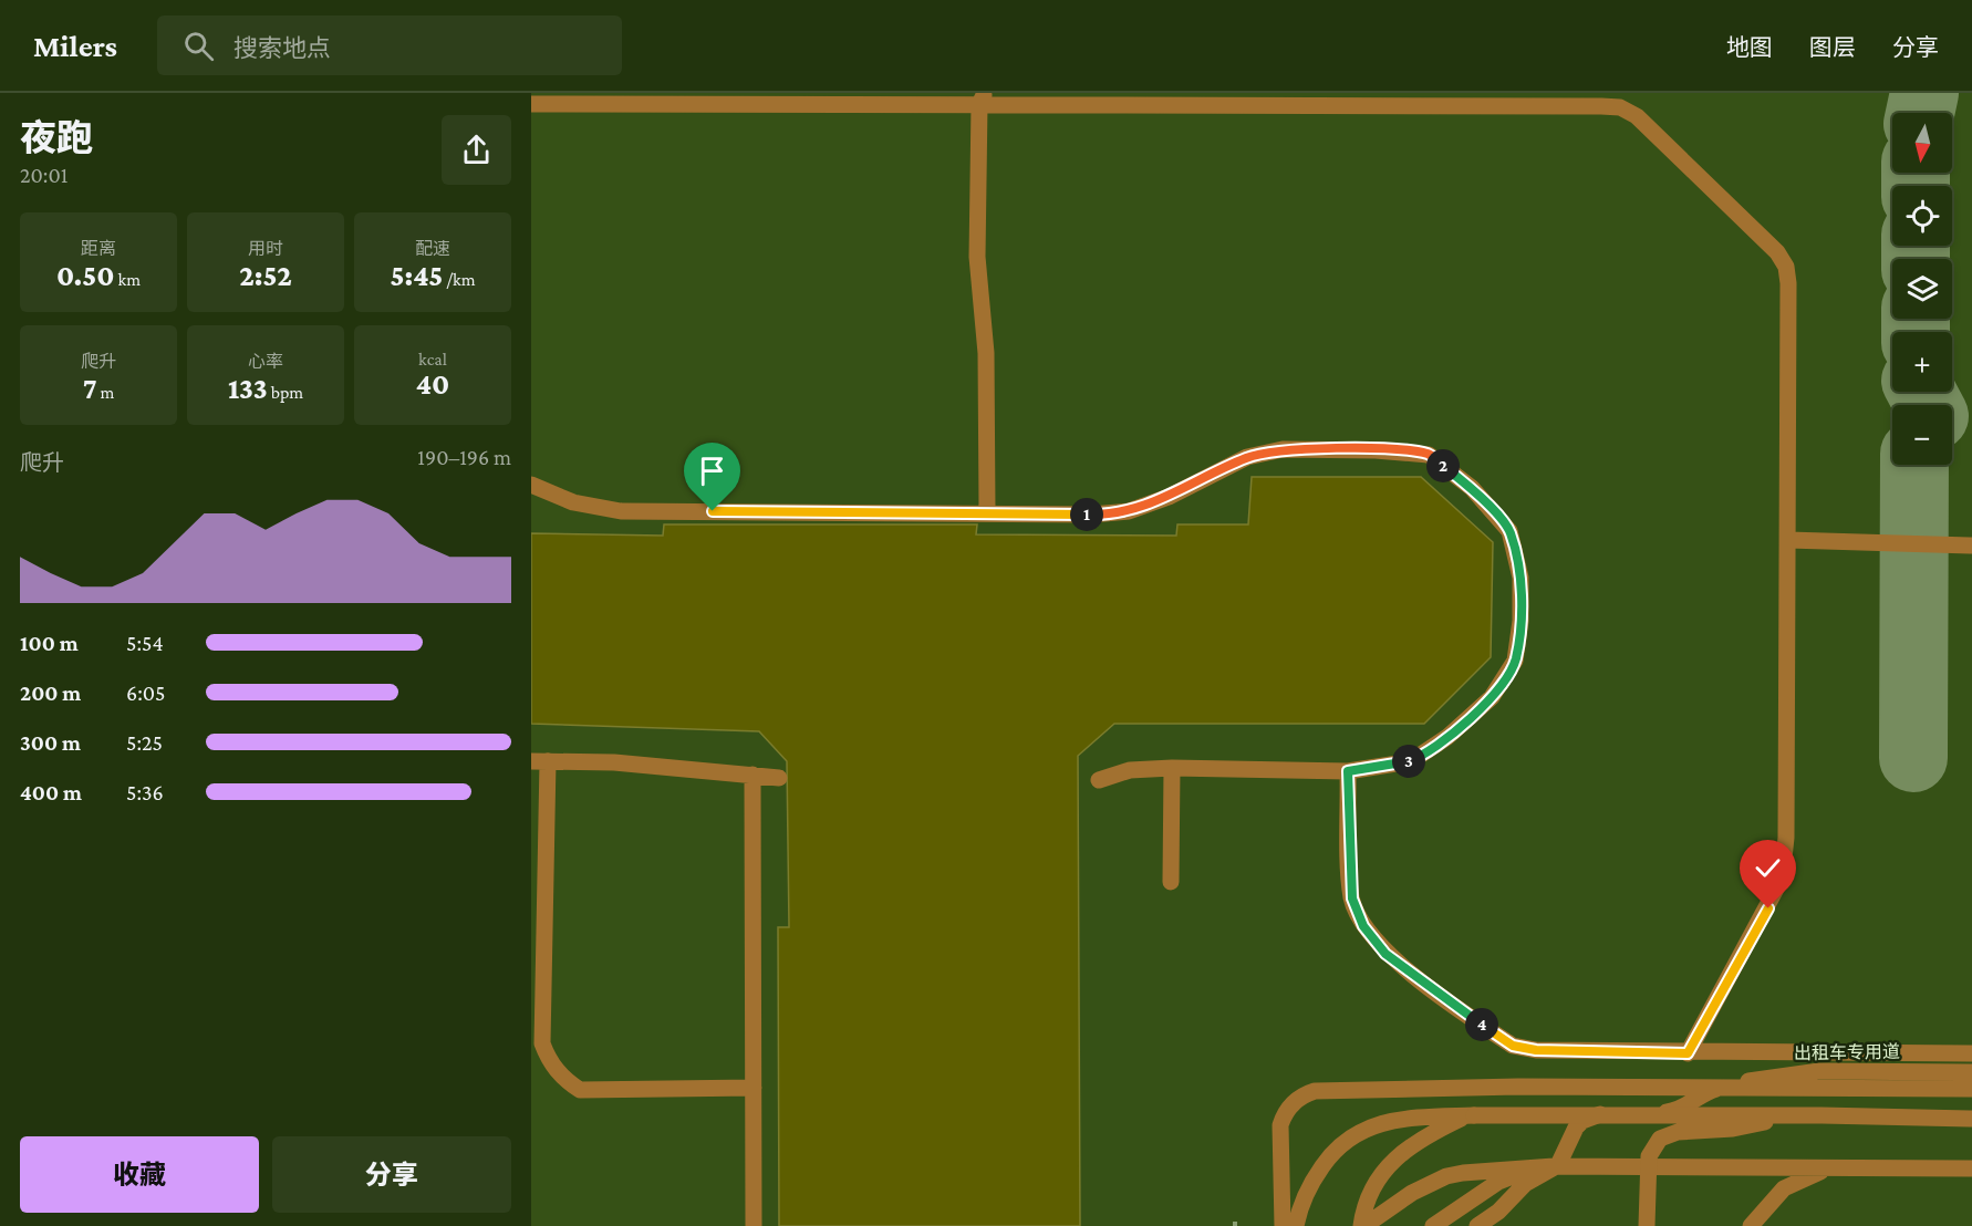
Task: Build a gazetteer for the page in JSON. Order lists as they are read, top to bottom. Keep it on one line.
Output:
{"streets":{"street":["出租车专用道"]},"north":"bottom","page":{"header":"Milers","search":"搜索地点","nav":["地图","图层","分享"],"heading":["夜跑","20:01"],"map_buttons":["+","−"],"stats":[["距离","0.50 km"],["用时","2:52"],["配速","5:45 /km"],["爬升","7 m"],["心率","133 bpm"],["kcal","40"]],"chart":["爬升","190–196 m"],"pins":["2","1","3","4"],"list":[{"name":"100 m","note":"5:54"},{"name":"200 m","note":"6:05"},{"name":"300 m","note":"5:25"},{"name":"400 m","note":"5:36"}],"buttons":["收藏","分享"]}}
